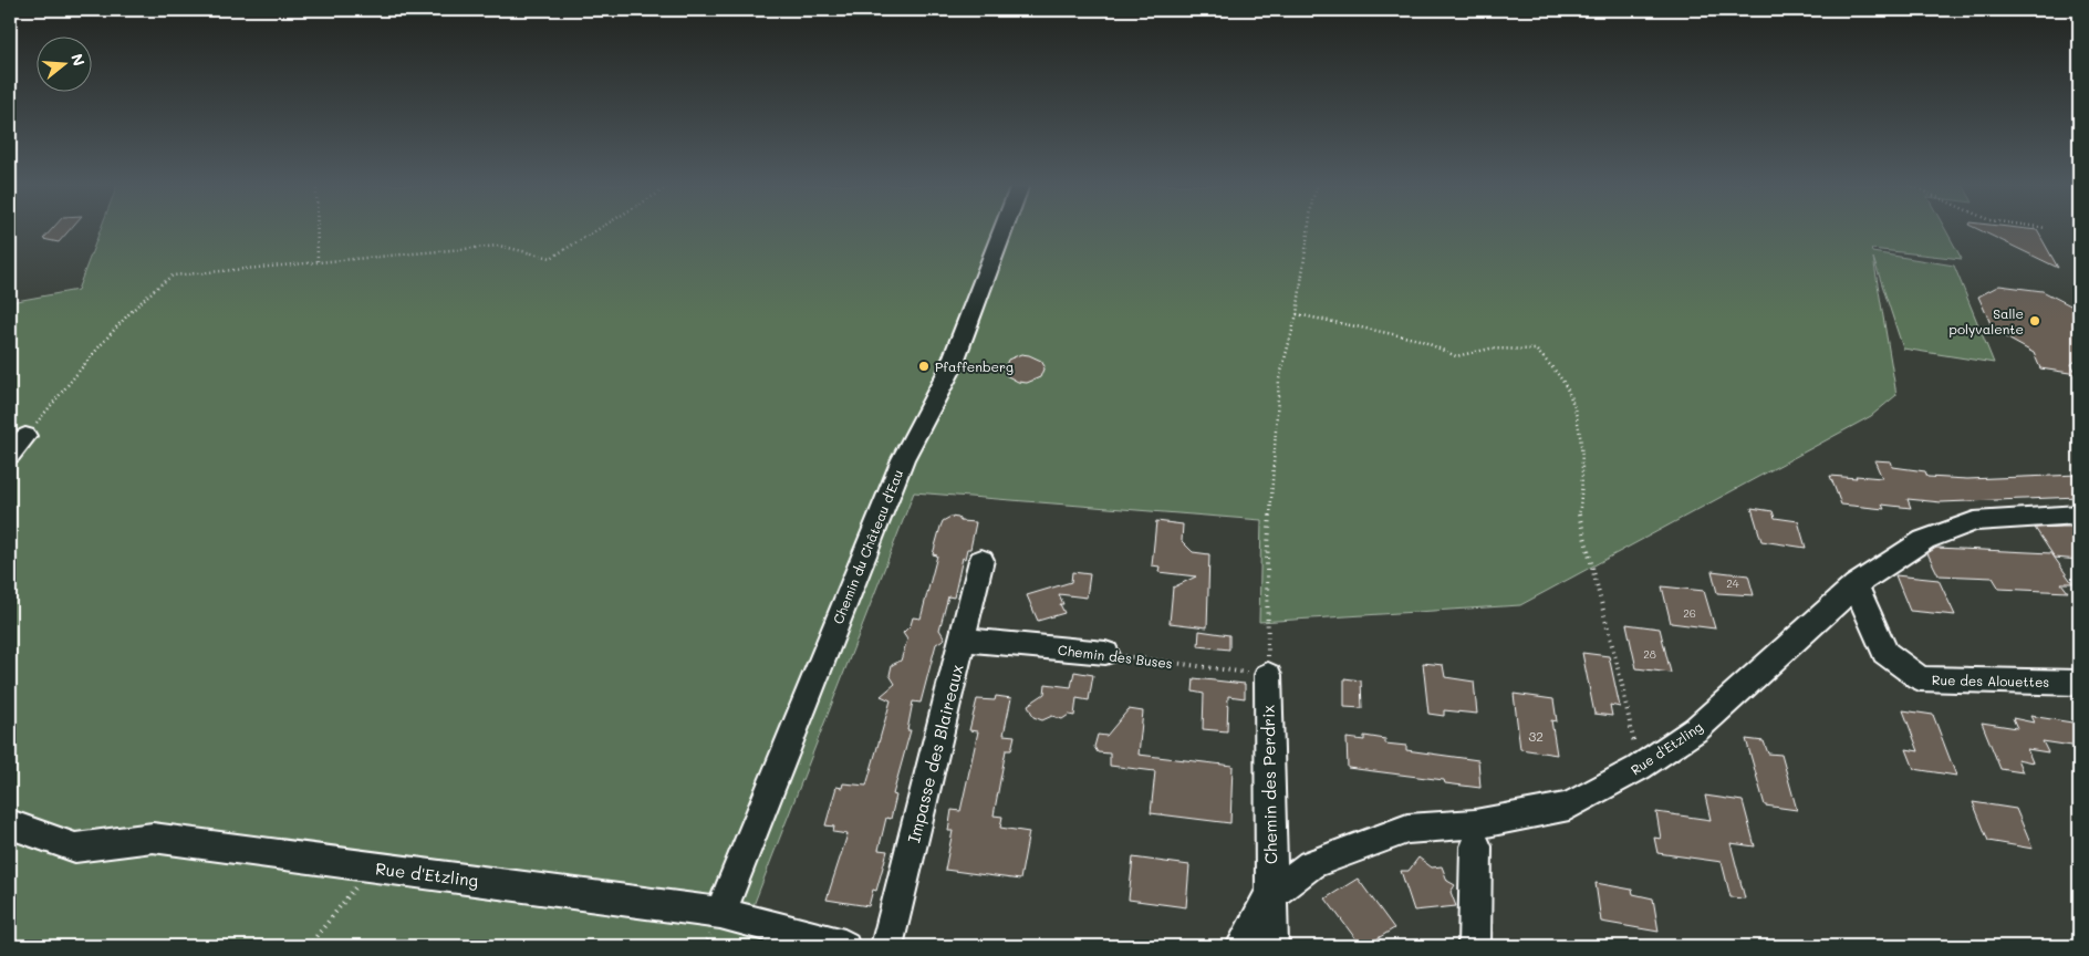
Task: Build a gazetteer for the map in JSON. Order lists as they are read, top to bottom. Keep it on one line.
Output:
{"streets":{"street":["Chemin du Château d'Eau","Chemin des Buses","Rue des Alouettes","Rue d'Etzling","Impasse des Blaireaux","Chemin des Perdrix"]},"crossings":[["Chemin du Château d'Eau","Rue d'Etzling"],["Chemin des Buses","Impasse des Blaireaux"],["Chemin des Buses","Chemin des Perdrix"],["Rue des Alouettes","Rue d'Etzling"],["Rue d'Etzling","Chemin des Perdrix"]],"places":["Salle polyvalente","Pfaffenberg"],"house_numbers":["24","26","28","32"],"north":"right"}
